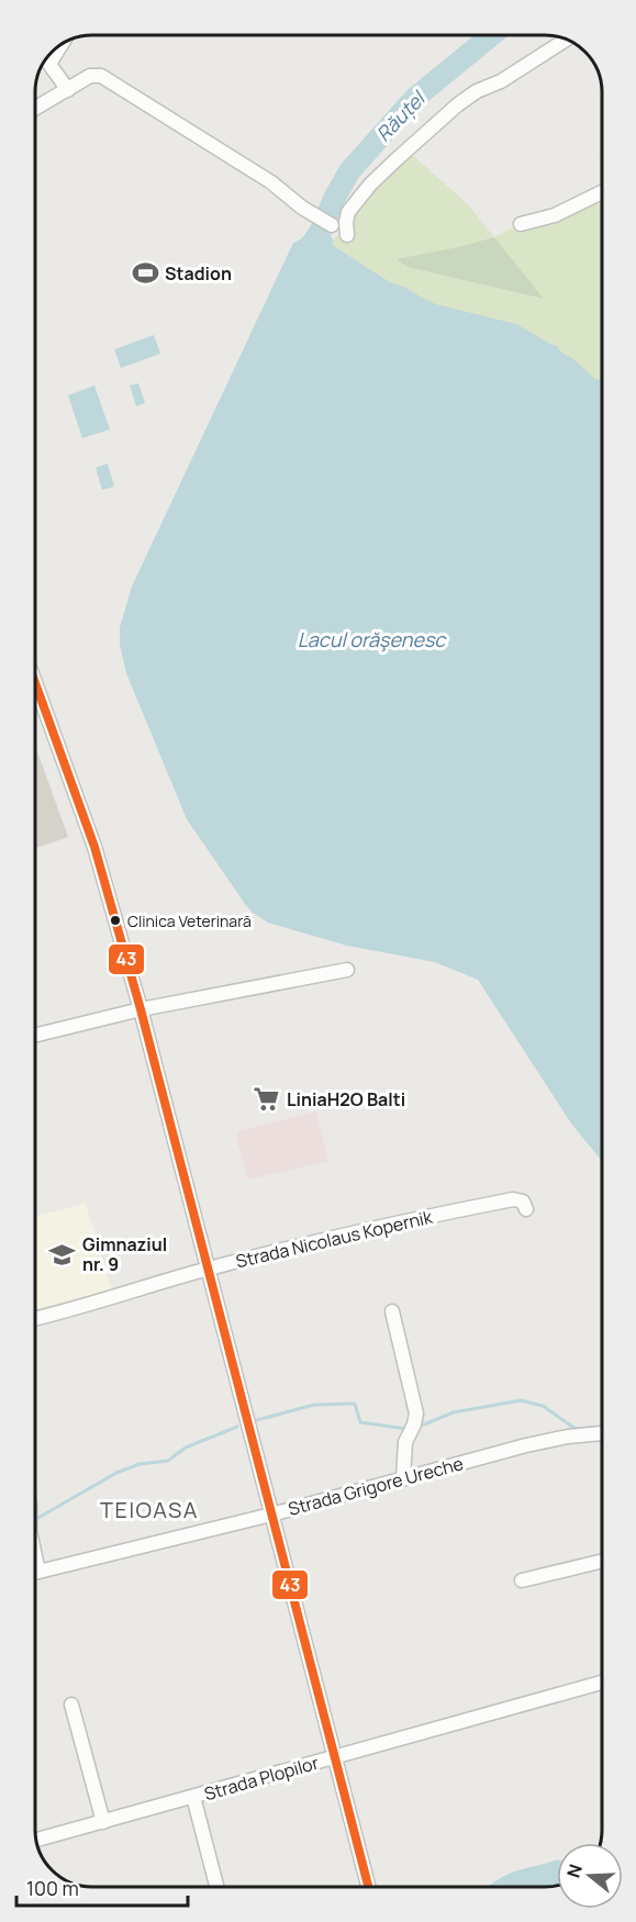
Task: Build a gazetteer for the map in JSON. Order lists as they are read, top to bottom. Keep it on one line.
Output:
{"streets":{"street":["Strada Nicolaus Kopernik","Strada Grigore Ureche","Strada Plopilor"]},"districts":["TEIOASA"],"water":["Răuțel","Lacul orăşenesc"],"places":{"sports":["Stadion"],"other":["Clinica Veterinară"],"supermarket":["LiniaH2O Balti"],"school or university":["Gimnaziul nr. 9"]},"lines":["transit line 43"],"scale_bar":"100 m","north":"left"}
